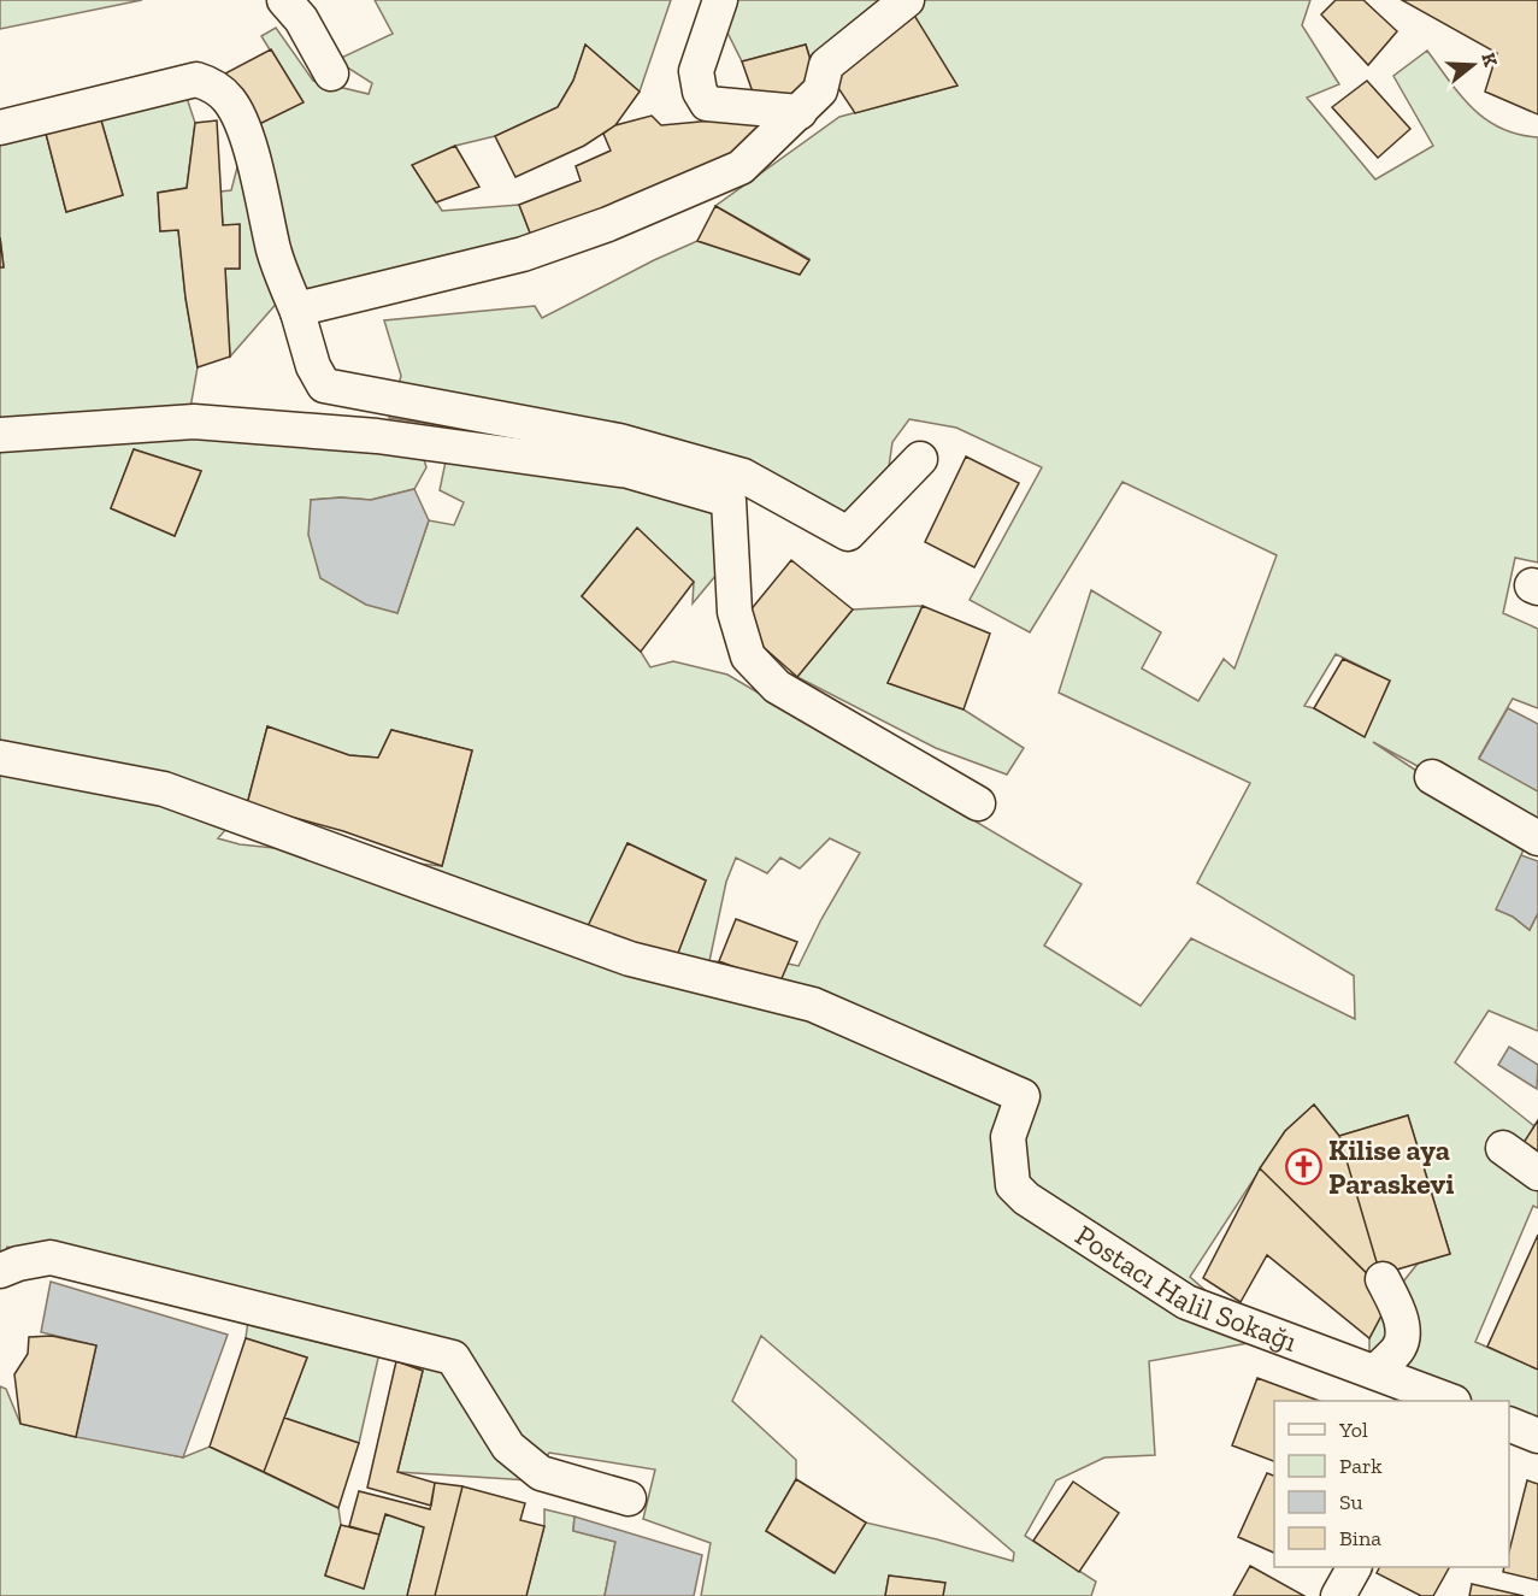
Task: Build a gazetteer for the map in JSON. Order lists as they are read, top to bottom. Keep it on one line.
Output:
{"streets":{"street":["Postacı Halil Sokağı"]},"places":{"church":["Kilise aya Paraskevi"]},"legend":["Yol","Park","Su","Bina"],"north":"right"}
